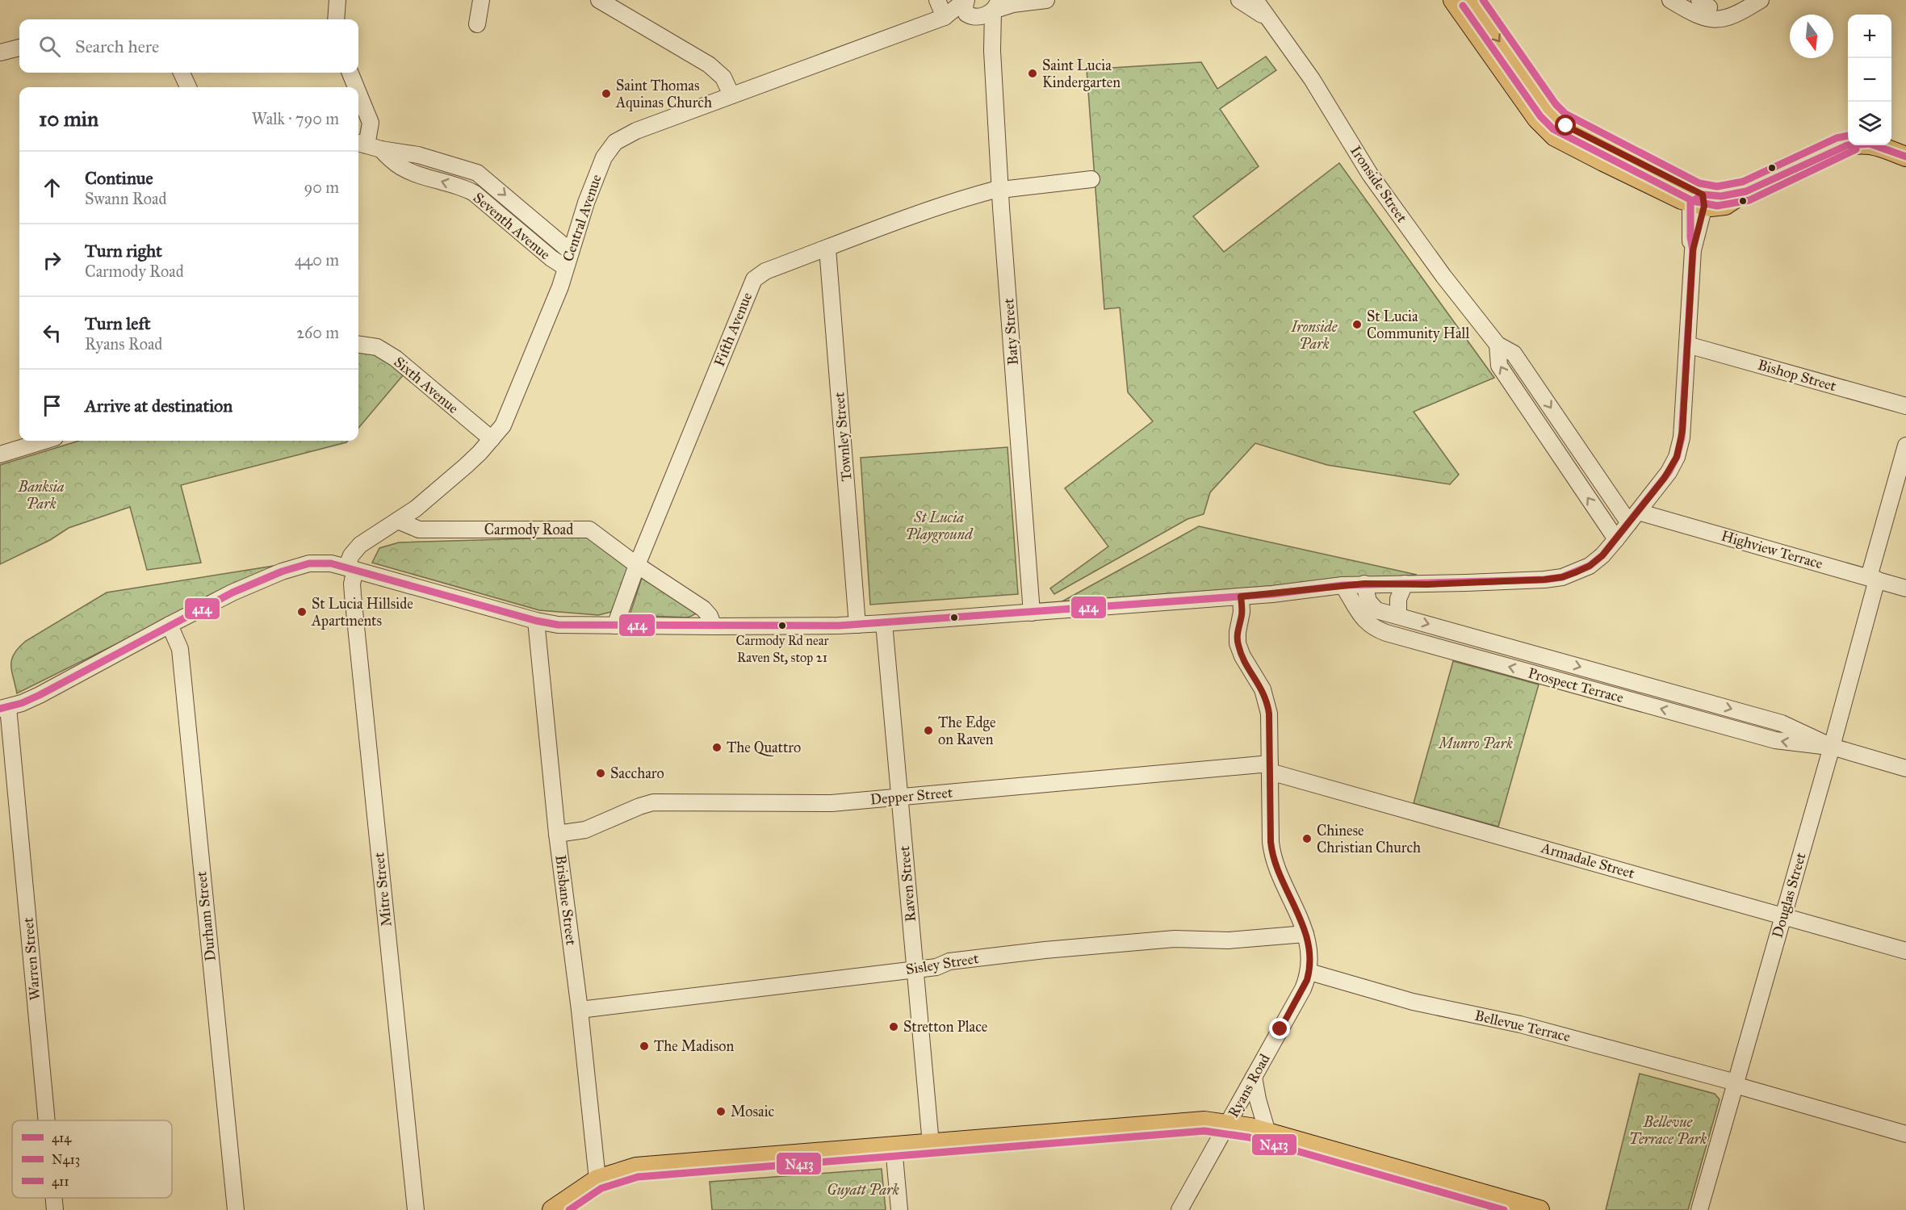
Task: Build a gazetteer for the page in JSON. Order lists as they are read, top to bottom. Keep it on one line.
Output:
{"streets":{"street":["Ironside Street","Central Avenue","Seventh Avenue","Fifth Avenue","Baty Street","Bishop Street","Sixth Avenue","Townley Street","Carmody Road","Highview Terrace","Prospect Terrace","Depper Street","Armadale Street","Raven Street","Mitre Street","Douglas Street","Brisbane Street","Durham Street","Warren Street","Sisley Street","Bellevue Terrace","Ryans Road"]},"crossings":[["Ironside Street","Highview Terrace"],["Central Avenue","Seventh Avenue"],["Central Avenue","Baty Street"],["Central Avenue","Sixth Avenue"],["Central Avenue","Carmody Road"],["Central Avenue","Mitre Street"],["Fifth Avenue","Baty Street"],["Fifth Avenue","Townley Street"],["Fifth Avenue","Carmody Road"],["Highview Terrace","Douglas Street"],["Prospect Terrace","Douglas Street"],["Depper Street","Armadale Street"],["Depper Street","Raven Street"],["Depper Street","Brisbane Street"],["Depper Street","Ryans Road"],["Armadale Street","Douglas Street"],["Armadale Street","Ryans Road"],["Raven Street","Sisley Street"],["Douglas Street","Bellevue Terrace"],["Brisbane Street","Sisley Street"],["Sisley Street","Ryans Road"],["Bellevue Terrace","Ryans Road"]],"parks":["Ironside Park","Banksia Park","St Lucia Playground","Munro Park","Bellevue Terrace Park","Guyatt Park"],"places":["Saint Lucia Kindergarten","Saint Thomas Aquinas Church","St Lucia Community Hall","St Lucia Hillside Apartments","Carmody Rd near Raven St, stop 21","The Edge on Raven","The Quattro","Saccharo","Chinese Christian Church","Stretton Place","The Madison","Mosaic"],"lines":["transit line 411","transit line N413","transit line 414"],"legend":["414","N413","411"],"north":"bottom","page":{"map_buttons":["+","−"],"search":"Search here","heading":["10 min","Walk · 790 m"],"list":[["Continue","Swann Road","90 m"],["Turn right","Carmody Road","440 m"],["Turn left","Ryans Road","260 m"],"Arrive at destination"]}}
